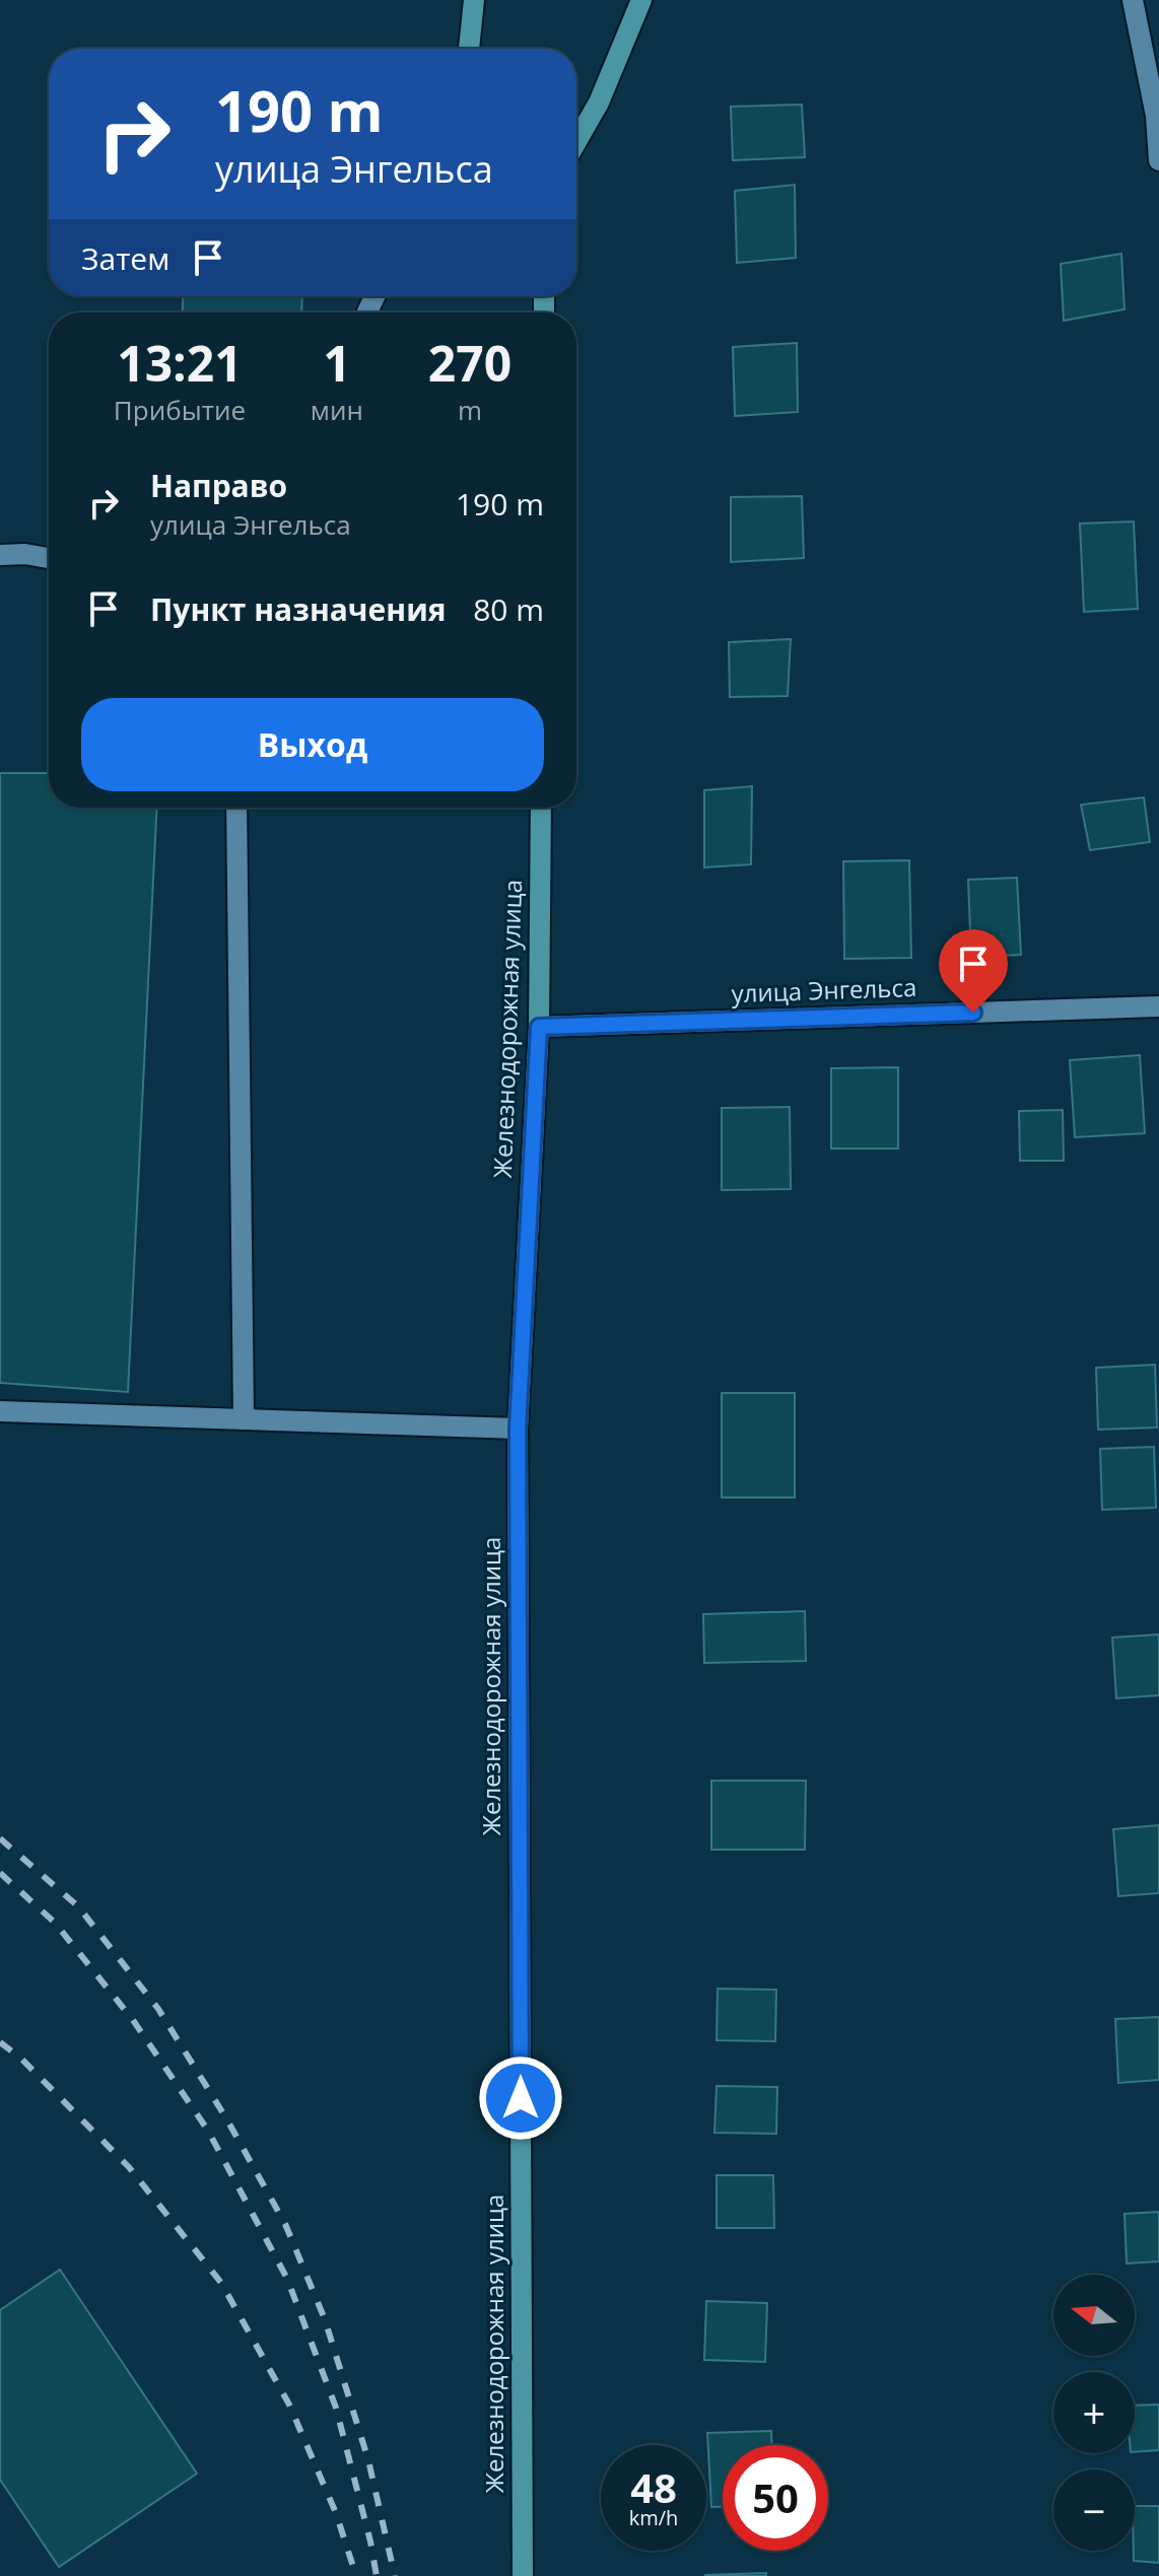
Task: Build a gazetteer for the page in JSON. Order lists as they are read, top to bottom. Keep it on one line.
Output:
{"streets":{"main road":["Железнодорожная улица"],"street":["улица Энгельса"]},"crossings":[["улица Энгельса","Железнодорожная улица"]],"north":"left","page":{"turn":["190 m","улица Энгельса"],"then":"Затем","eta":["13:21","Прибытие","1","мин","270","m"],"list":[{"name":"Направо","note":"улица Энгельса","value":"190 m"},{"name":"Пункт назначения","value":"80 m"}],"buttons":"Выход","map_buttons":["+","−"],"speed":"48 km/h","limit":"50"}}
